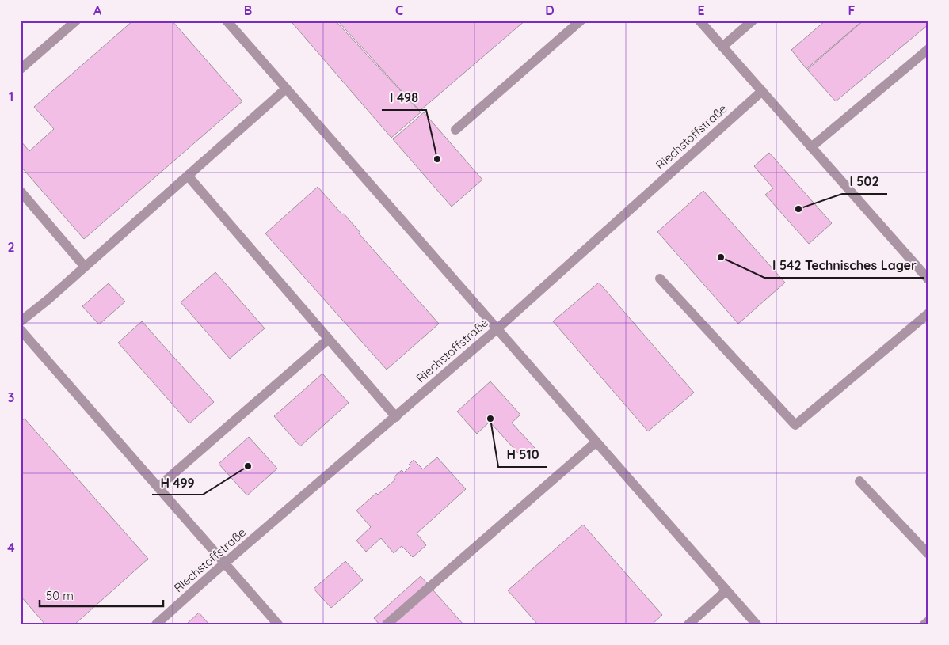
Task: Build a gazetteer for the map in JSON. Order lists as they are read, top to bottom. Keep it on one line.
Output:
{"streets":{"street":["Riechstoffstraße"]},"places":["I 498","I 502","I 542 Technisches Lager","H 510","H 499"],"scale_bar":"50 m","grid":{"columns":["A","B","C","D","E","F"],"rows":["1","2","3","4"]}}
